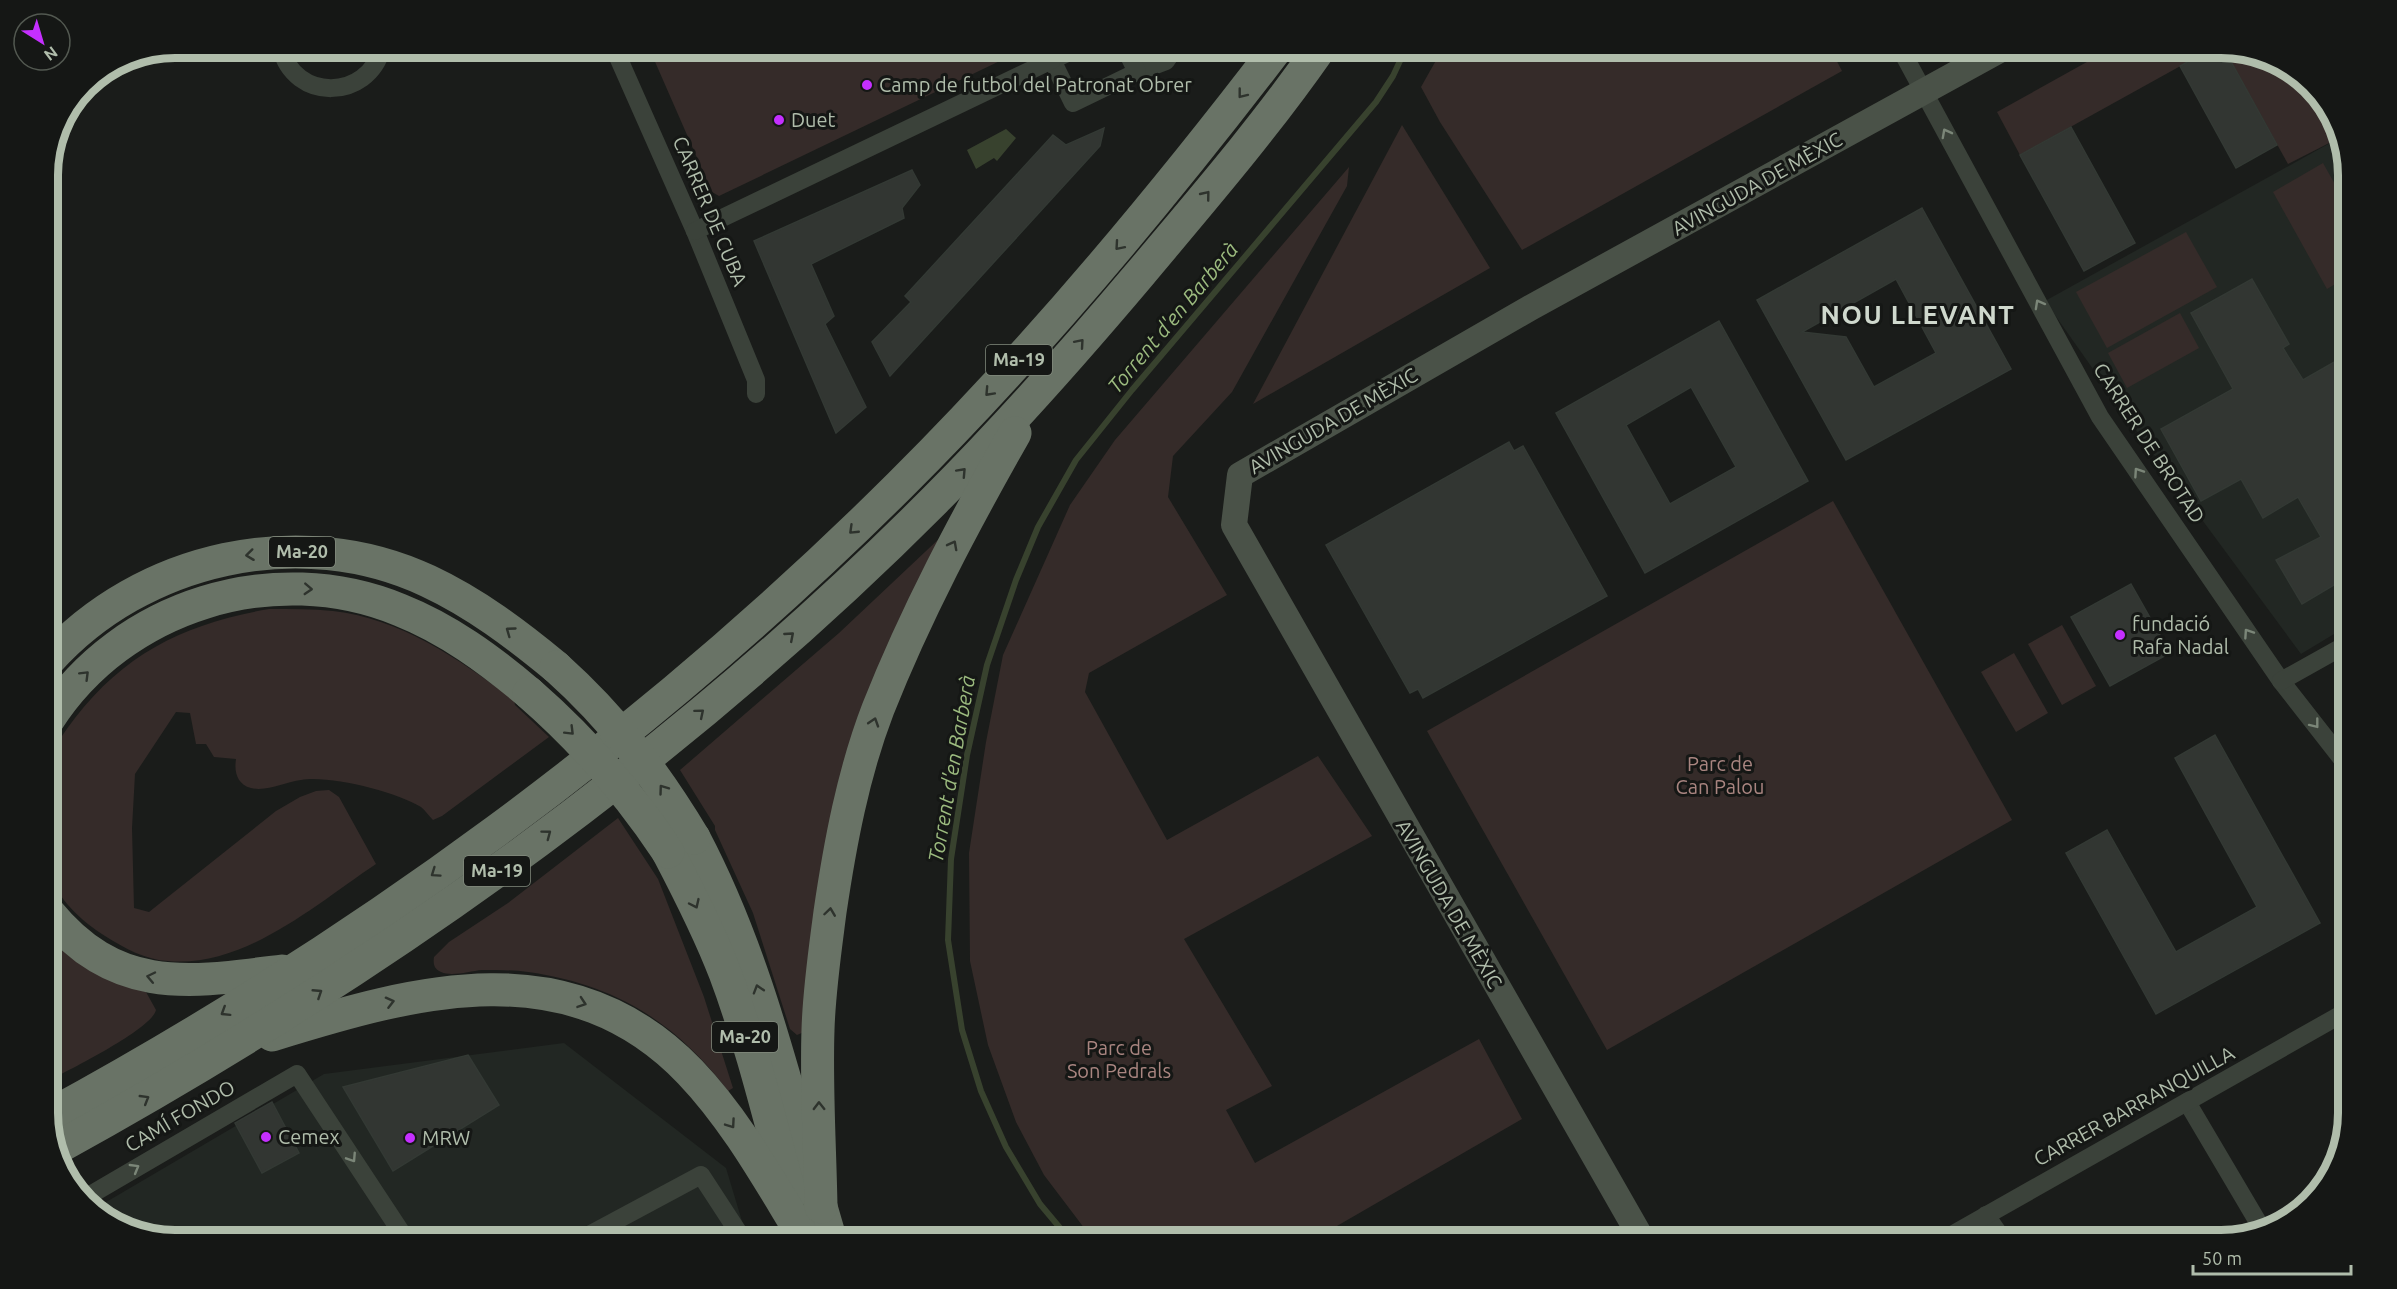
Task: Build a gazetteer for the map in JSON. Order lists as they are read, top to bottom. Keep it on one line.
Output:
{"streets":{"highway":["Ma-19","Ma-20"],"street":["AVINGUDA DE MÈXIC","CARRER DE CUBA","CARRER DE BROTAD","CARRER BARRANQUILLA","CAMÍ FONDO"]},"crossings":[["AVINGUDA DE MÈXIC","CARRER DE BROTAD"]],"districts":["NOU LLEVANT"],"water":["Torrent d'en Barberà"],"parks":["Parc de Can Palou","Parc de Son Pedrals"],"places":["Camp de futbol del Patronat Obrer","Duet","fundació Rafa Nadal","Cemex","MRW"],"scale_bar":"50 m","north":"bottom right"}
